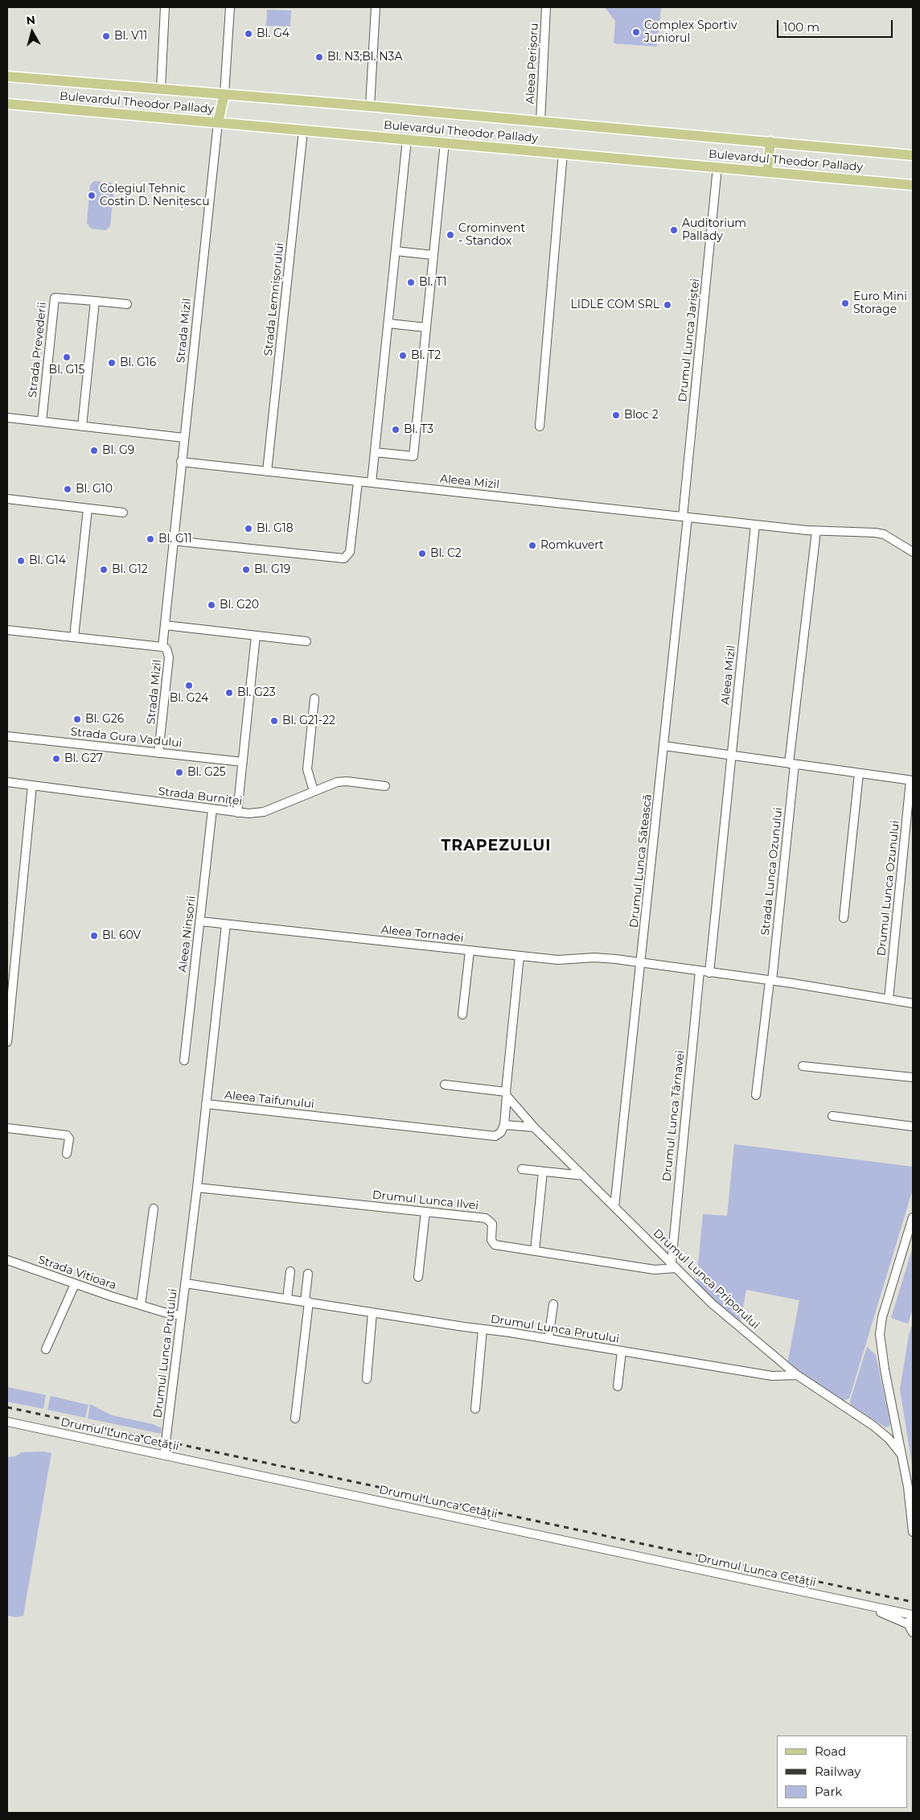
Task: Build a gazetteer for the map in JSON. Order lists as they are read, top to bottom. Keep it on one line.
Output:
{"streets":{"main road":["Bulevardul Theodor Pallady"],"street":["Aleea Perișoru","Strada Lemnișorului","Strada Mizil","Drumul Lunca Jariștei","Strada Prevederii","Aleea Mizil","Strada Gura Vadului","Strada Burniței","Drumul Lunca Sătească","Strada Lunca Ozunului","Drumul Lunca Ozunului","Aleea Ninsorii","Aleea Tornadei","Aleea Taifunului","Drumul Lunca Târnavei","Drumul Lunca Ilvei","Strada Vitioara","Drumul Lunca Priporului","Drumul Lunca Prutului","Drumul Lunca Cetății"]},"crossings":[["Aleea Perișoru","Bulevardul Theodor Pallady"],["Bulevardul Theodor Pallady","Strada Lemnișorului"],["Bulevardul Theodor Pallady","Strada Mizil"],["Bulevardul Theodor Pallady","Drumul Lunca Jariștei"],["Strada Lemnișorului","Aleea Mizil"],["Strada Mizil","Aleea Mizil"],["Strada Mizil","Strada Gura Vadului"],["Drumul Lunca Jariștei","Aleea Mizil"],["Drumul Lunca Jariștei","Drumul Lunca Sătească"],["Aleea Mizil","Drumul Lunca Sătească"],["Aleea Mizil","Strada Lunca Ozunului"],["Aleea Mizil","Drumul Lunca Ozunului"],["Strada Burniței","Aleea Ninsorii"],["Drumul Lunca Sătească","Drumul Lunca Ozunului"],["Drumul Lunca Sătească","Aleea Tornadei"],["Drumul Lunca Sătească","Drumul Lunca Priporului"],["Strada Lunca Ozunului","Drumul Lunca Ozunului"],["Aleea Ninsorii","Aleea Tornadei"],["Drumul Lunca Târnavei","Drumul Lunca Ilvei"],["Drumul Lunca Târnavei","Drumul Lunca Priporului"],["Drumul Lunca Ilvei","Drumul Lunca Priporului"],["Strada Vitioara","Drumul Lunca Prutului"],["Drumul Lunca Priporului","Drumul Lunca Prutului"],["Drumul Lunca Prutului","Drumul Lunca Cetății"]],"districts":["TRAPEZULUI"],"places":["Complex Sportiv Juniorul","Bl. G4","Bl. V11","Bl. N3;Bl. N3A","Colegiul Tehnic Costin D. Nenițescu","Auditorium Pallady","Crominvent - Standox","Bl. T1","Euro Mini Storage","LIDLE COM SRL","Bl. T2","Bl. G15","Bl. G16","Bloc 2","Bl. T3","Bl. G9","Bl. G10","Bl. G18","Bl. G11","Romkuvert","Bl. C2","Bl. G14","Bl. G12","Bl. G19","Bl. G20","Bl. G24","Bl. G23","Bl. G26","Bl. G21-22","Bl. G27","Bl. G25","Bl. 60V"],"legend":["Road","Railway","Park"],"scale_bar":"100 m","north":"top"}
